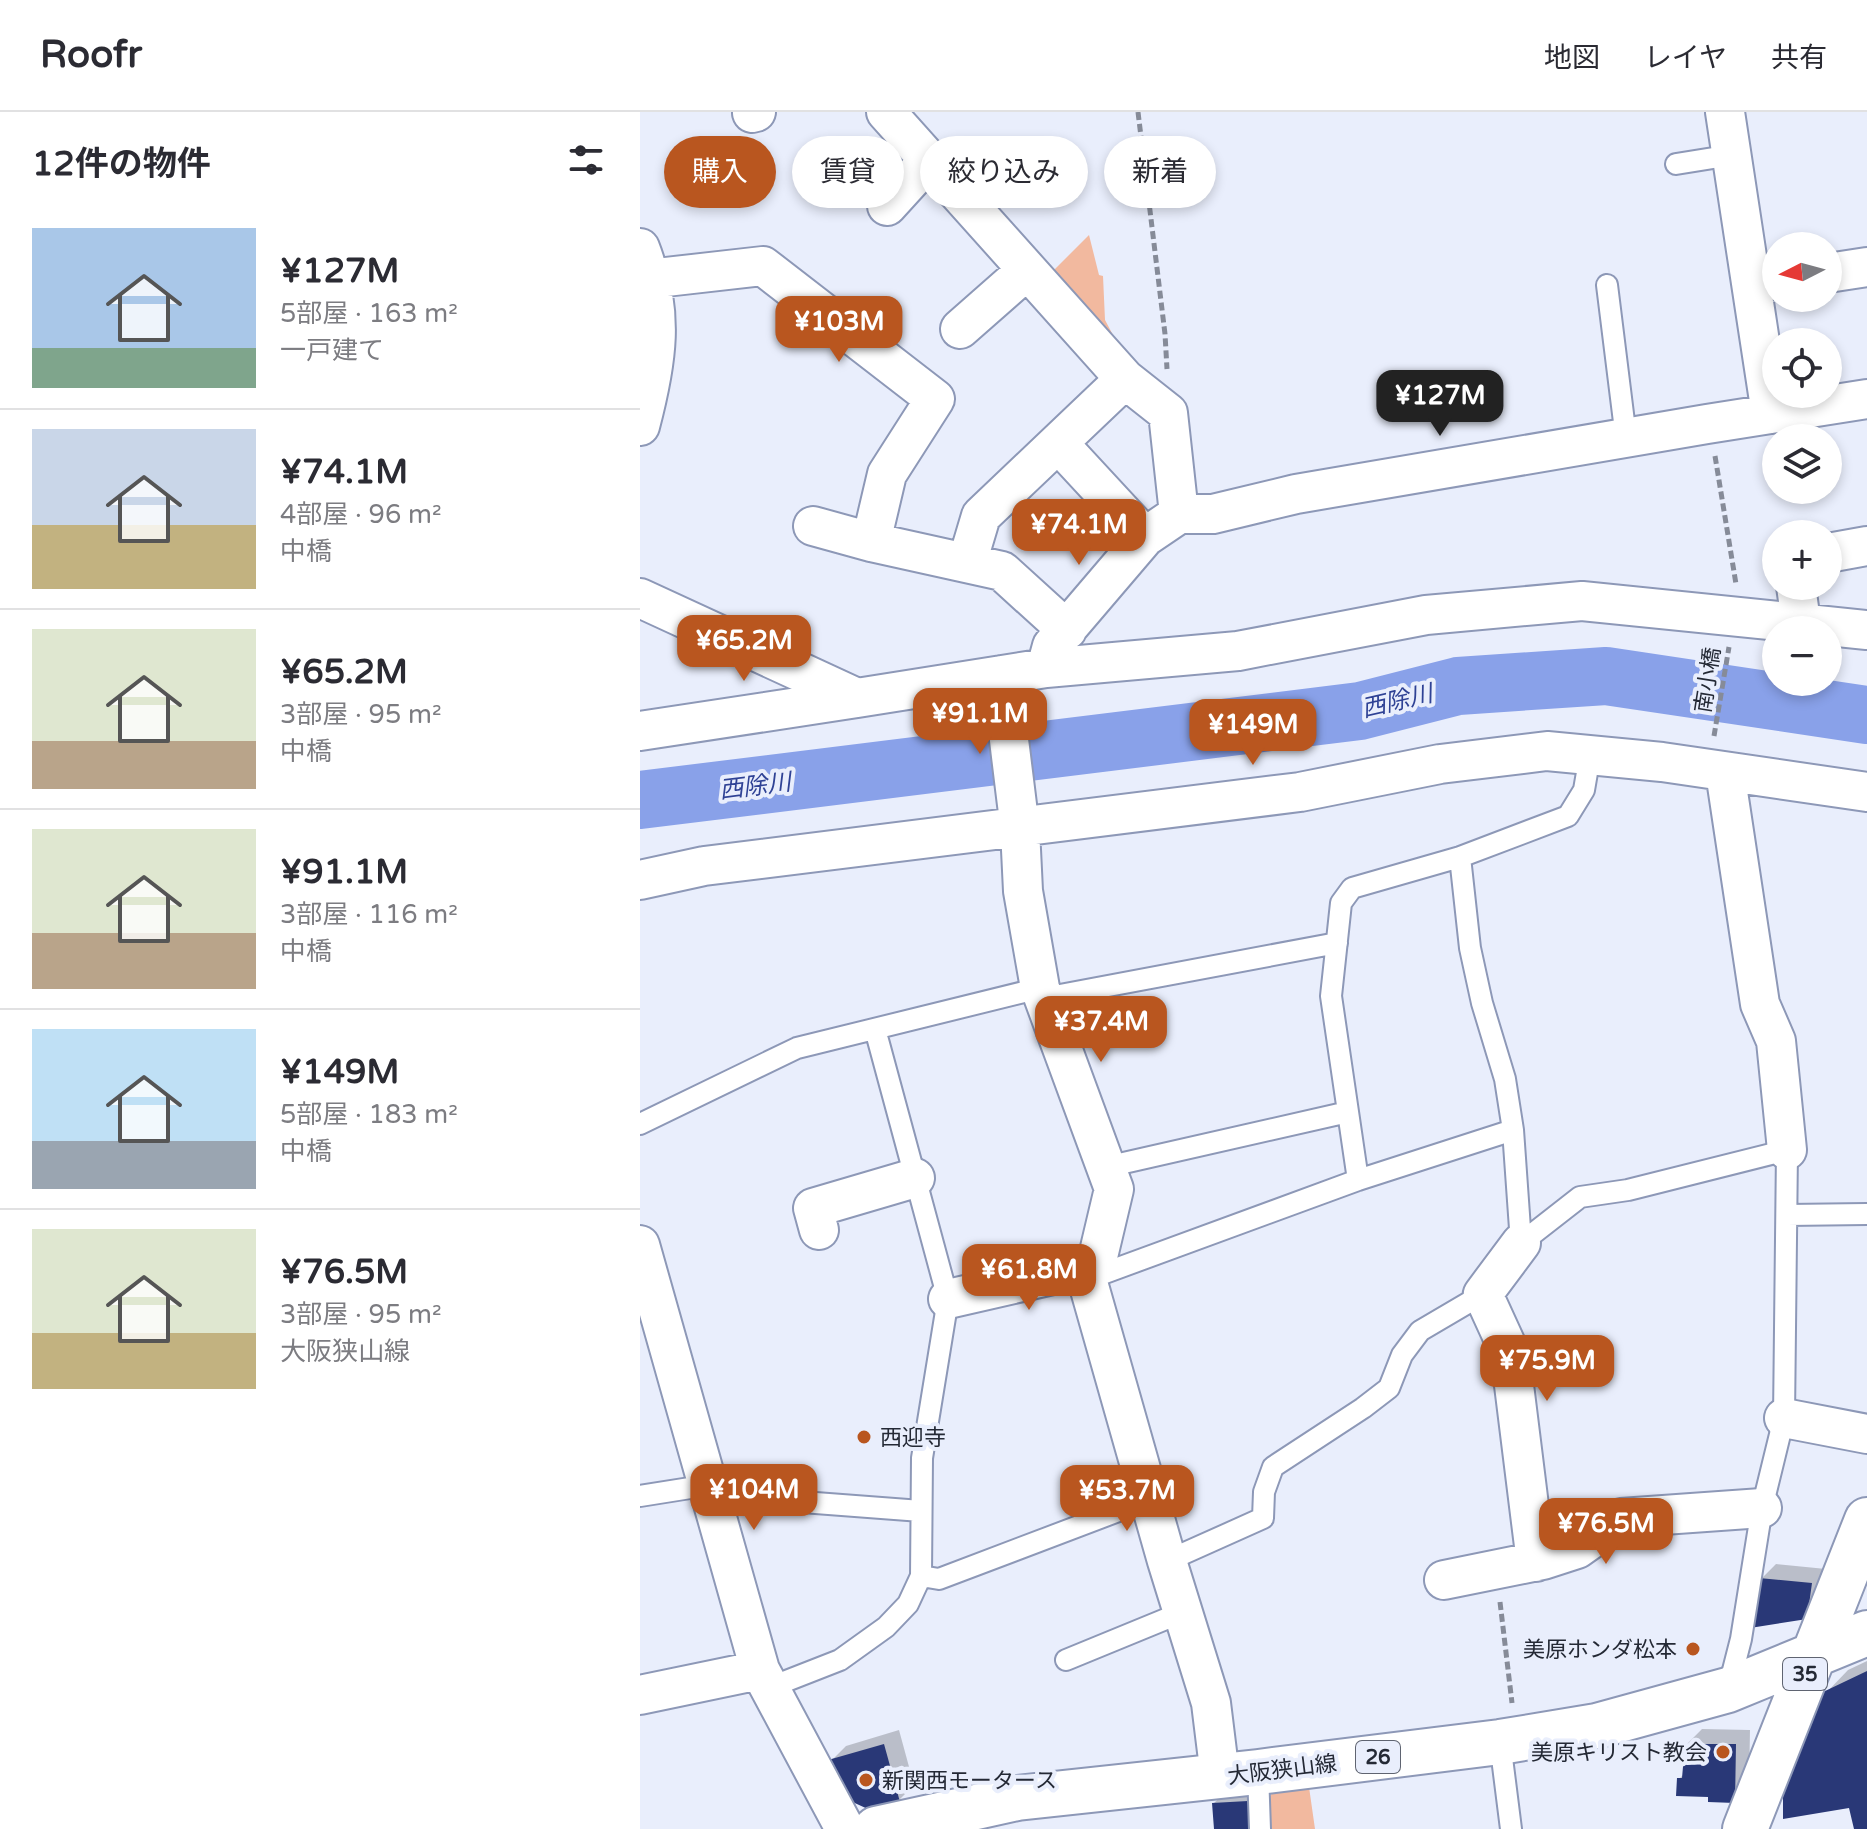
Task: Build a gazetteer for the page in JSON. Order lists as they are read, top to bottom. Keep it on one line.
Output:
{"streets":{"main road":["35","26","大阪狭山線"],"path":["南小橋"]},"crossings":[["35","大阪狭山線"]],"water":["西除川"],"places":["西迎寺","美原ホンダ松本","美原キリスト教会","新関西モータース"],"north":"left","page":{"header":"Roofr","nav":["地図","レイヤ","共有"],"heading":"12件の物件","chip":["購入","賃貸","絞り込み","新着"],"list":[{"name":"¥127M","note":"5部屋 · 163 m² · 一戸建て"},{"name":"¥74.1M","note":"4部屋 · 96 m² · 中橋"},{"name":"¥65.2M","note":"3部屋 · 95 m² · 中橋"},{"name":"¥91.1M","note":"3部屋 · 116 m² · 中橋"},{"name":"¥149M","note":"5部屋 · 183 m² · 中橋"},{"name":"¥76.5M","note":"3部屋 · 95 m² · 大阪狭山線"}],"map_buttons":["+","−"],"price":["¥103M","¥127M","¥74.1M","¥65.2M","¥91.1M","¥149M","¥37.4M","¥61.8M","¥75.9M","¥104M","¥53.7M","¥76.5M"]}}
